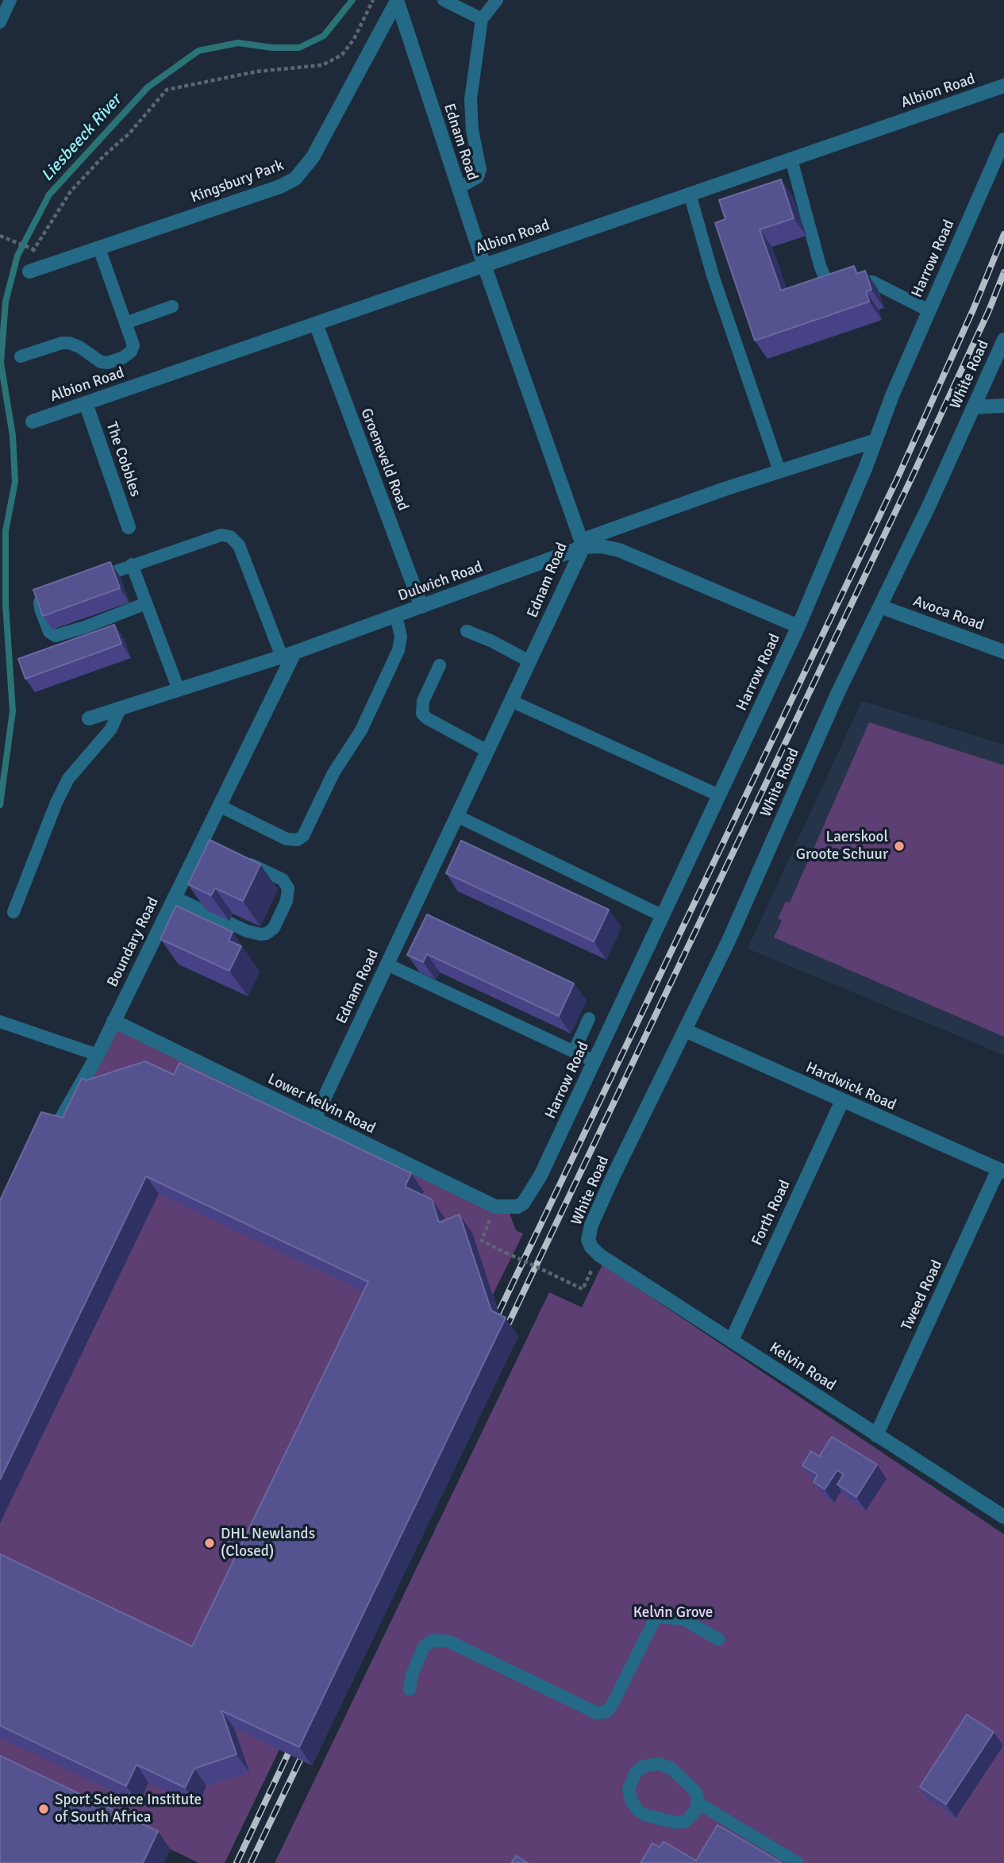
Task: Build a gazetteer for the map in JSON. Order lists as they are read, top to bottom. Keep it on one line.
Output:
{"streets":{"street":["Albion Road","Ednam Road","Kingsbury Park","Harrow Road","White Road","The Cobbles","Groeneveld Road","Dulwich Road","Avoca Road","Boundary Road","Hardwick Road","Lower Kelvin Road","Forth Road","Tweed Road","Kelvin Road"]},"crossings":[["Albion Road","Ednam Road"],["Albion Road","The Cobbles"],["Albion Road","Groeneveld Road"],["Ednam Road","Kingsbury Park"],["Ednam Road","Dulwich Road"],["Ednam Road","Lower Kelvin Road"],["Harrow Road","Dulwich Road"],["Harrow Road","Lower Kelvin Road"],["White Road","Avoca Road"],["White Road","Hardwick Road"],["White Road","Kelvin Road"],["Groeneveld Road","Dulwich Road"],["Dulwich Road","Boundary Road"],["Boundary Road","Lower Kelvin Road"],["Hardwick Road","Forth Road"],["Hardwick Road","Tweed Road"],["Forth Road","Kelvin Road"],["Tweed Road","Kelvin Road"]],"water":["Liesbeeck River"],"parks":["Kelvin Grove"],"places":["Laerskool Groote Schuur","DHL Newlands (Closed)","Sport Science Institute of South Africa"]}
